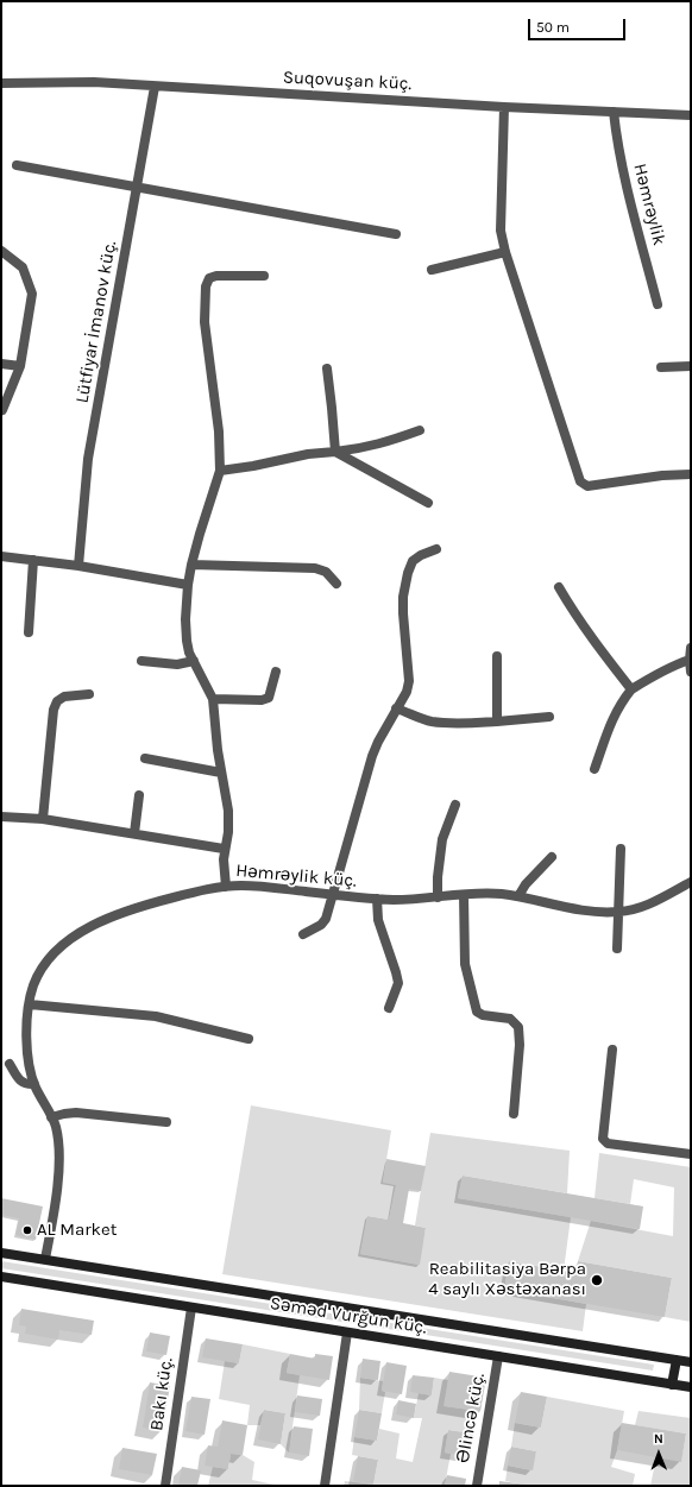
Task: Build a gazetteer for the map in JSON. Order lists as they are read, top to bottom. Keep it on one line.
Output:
{"streets":{"main road":["Səməd Vurğun küç."],"street":["Suqovuşan küç.","Həmrəylik","Lütfiyar İmanov küç.","Həmrəylik küç.","Bakı küç.","Əlincə küç."]},"crossings":[["Suqovuşan küç.","Həmrəylik"],["Suqovuşan küç.","Lütfiyar İmanov küç."],["Həmrəylik küç.","Səməd Vurğun küç."],["Səməd Vurğun küç.","Bakı küç."],["Səməd Vurğun küç.","Əlincə küç."]],"places":["AL Market","Reabilitasiya Bәrpa 4 saylı Xəstəxanası"],"scale_bar":"50 m","north":"top"}
